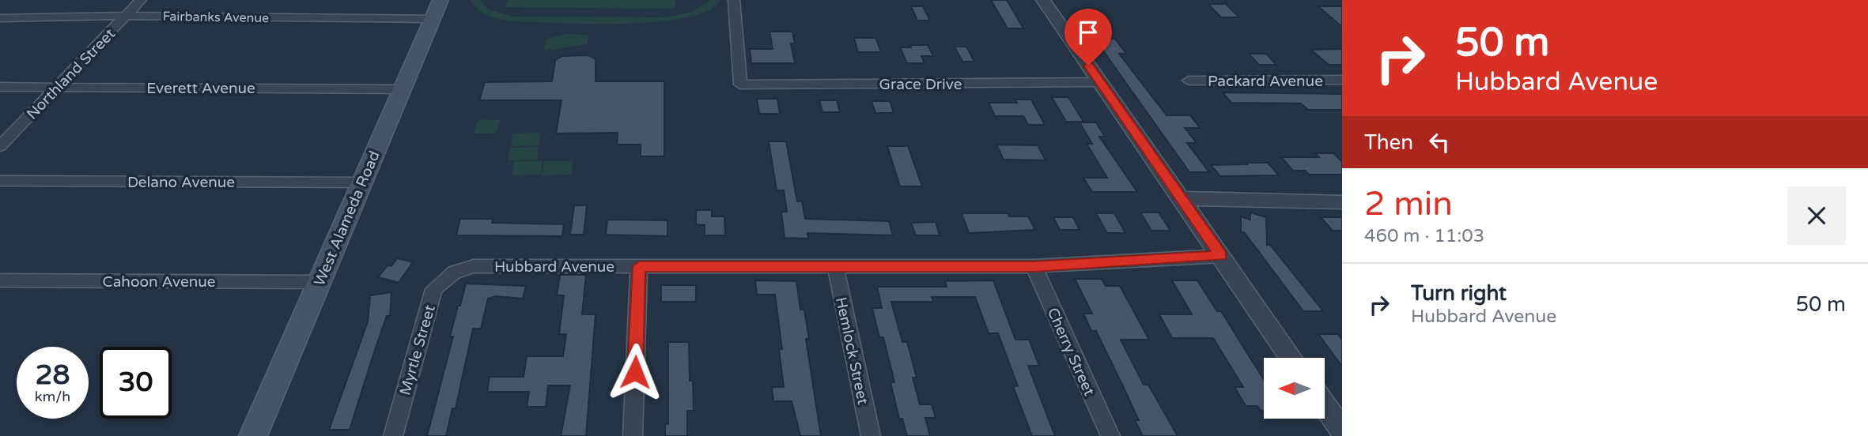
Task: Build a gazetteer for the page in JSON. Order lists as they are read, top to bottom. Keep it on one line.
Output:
{"streets":{"main road":["West Alameda Road"],"street":["Fairbanks Avenue","Northland Street","Packard Avenue","Grace Drive","Everett Avenue","Delano Avenue","Hubbard Avenue","Cahoon Avenue","Myrtle Street","Hemlock Street","Cherry Street"]},"crossings":[["Fairbanks Avenue","Northland Street"],["Fairbanks Avenue","West Alameda Road"],["Northland Street","Everett Avenue"],["Everett Avenue","West Alameda Road"],["Delano Avenue","West Alameda Road"],["West Alameda Road","Cahoon Avenue"],["Hubbard Avenue","Myrtle Street"],["Hubbard Avenue","Hemlock Street"],["Hubbard Avenue","Cherry Street"]],"north":"left","page":{"turn":["50 m","Hubbard Avenue"],"then":"Then","heading":["2 min","460 m · 11:03"],"list":[{"name":"Turn right","note":"Hubbard Avenue","value":"50 m"}],"speed":"28 km/h","limit":"30"}}
